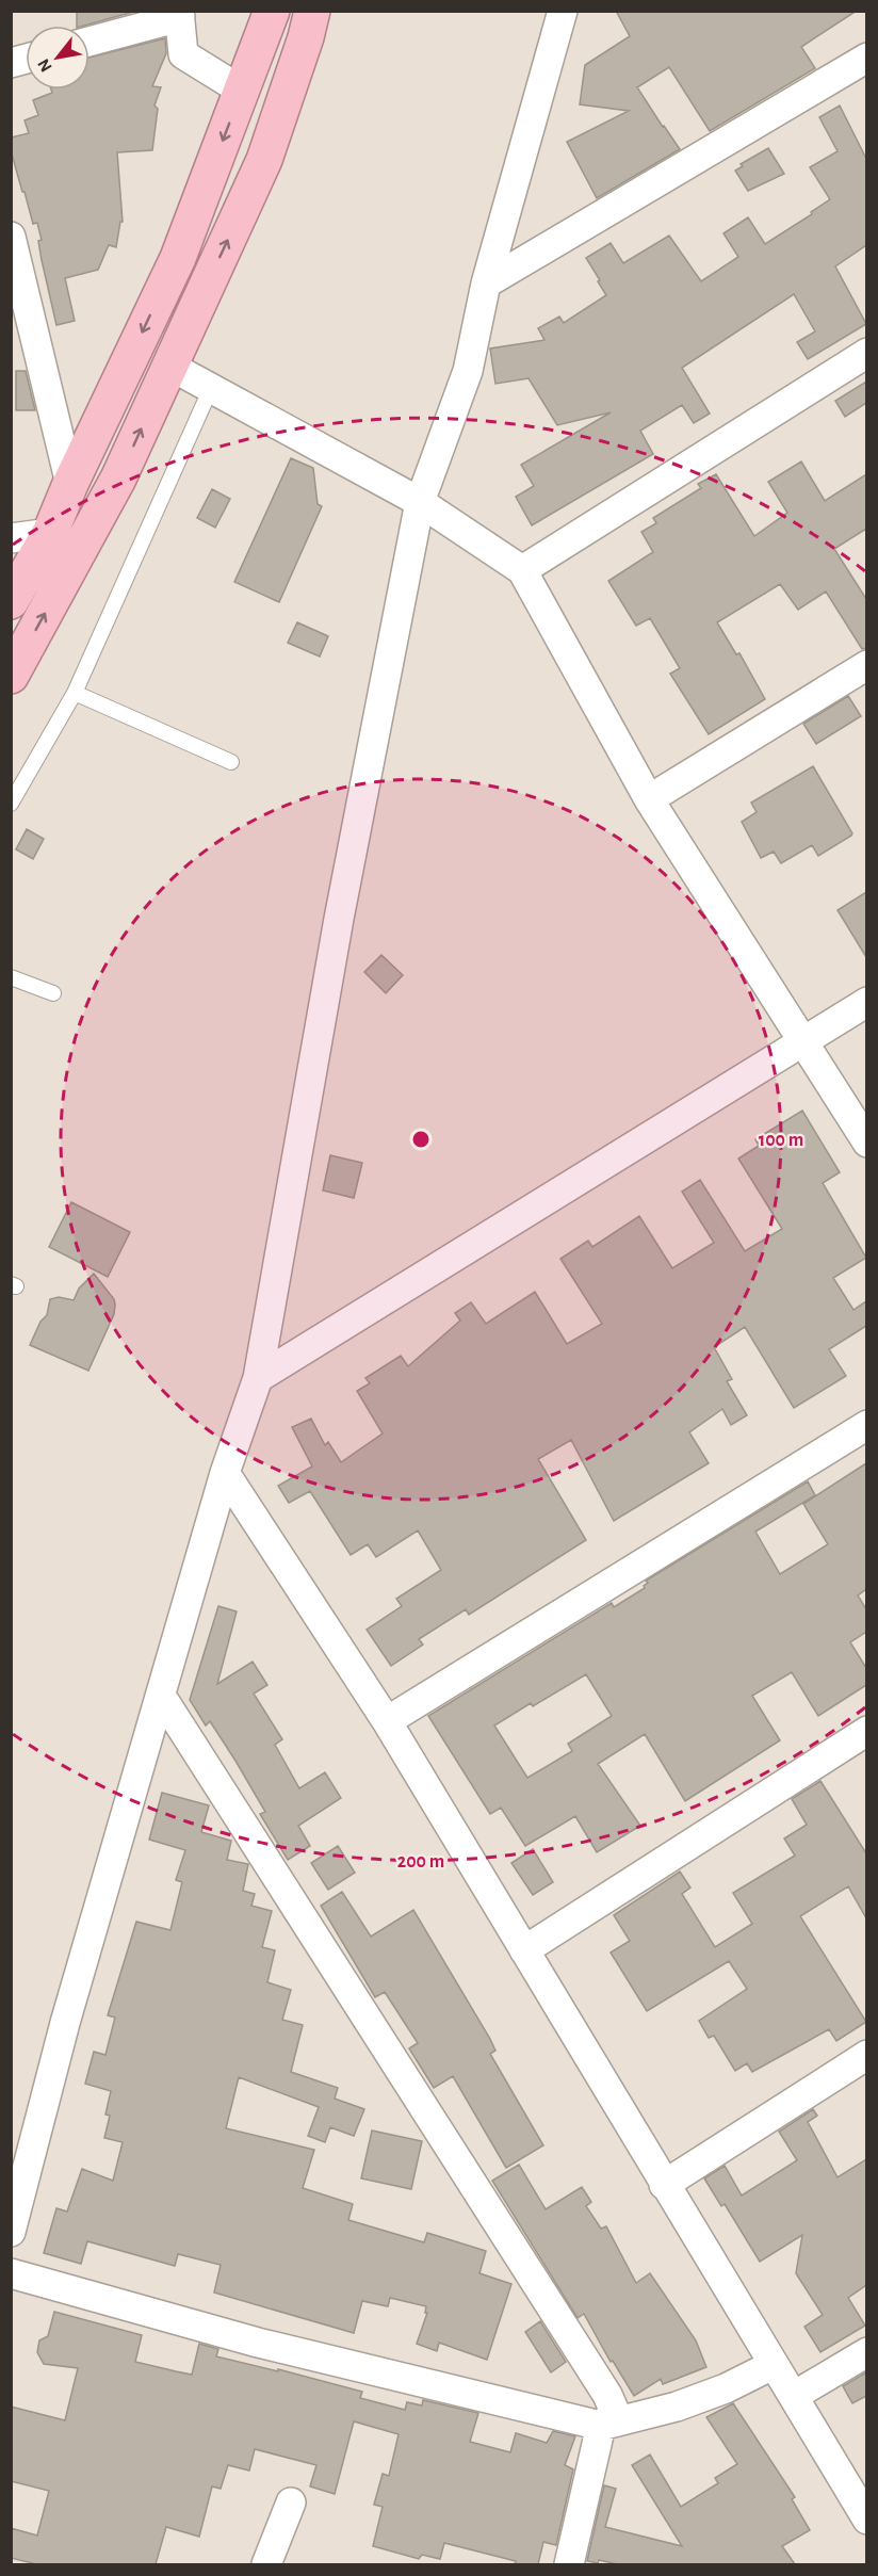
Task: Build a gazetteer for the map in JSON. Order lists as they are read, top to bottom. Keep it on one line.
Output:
{"north":"bottom left","rings":["100 m","200 m"]}
